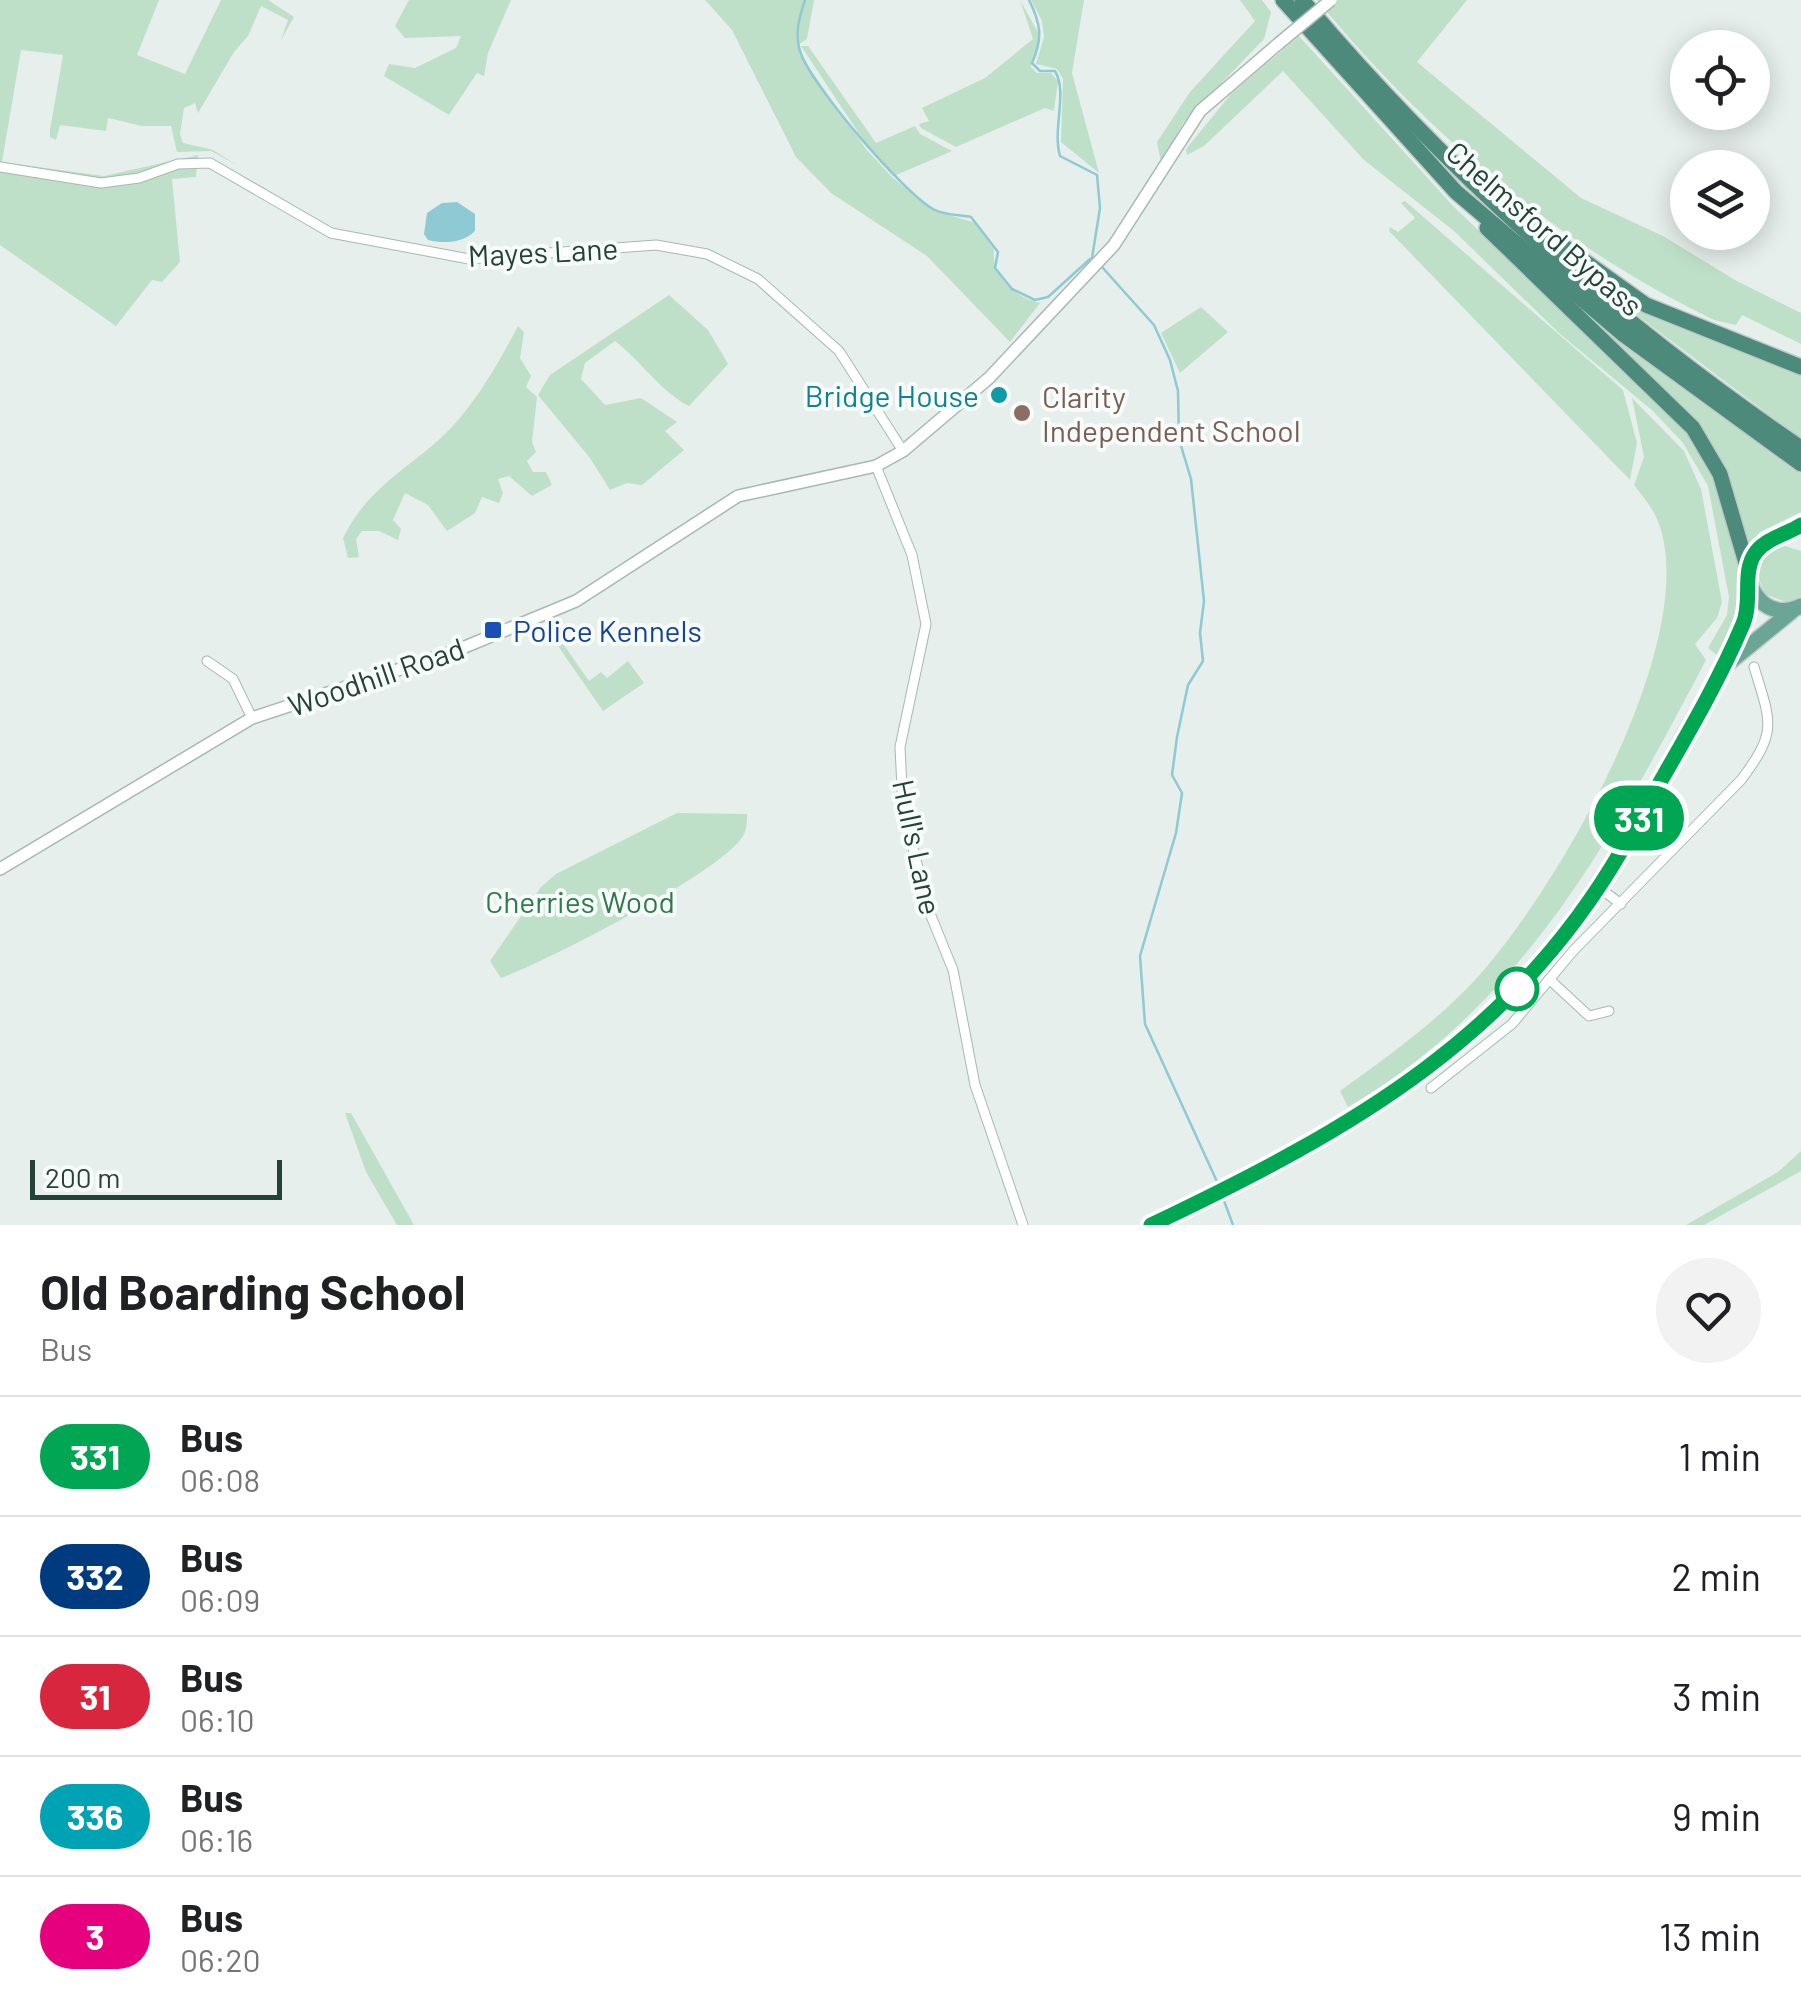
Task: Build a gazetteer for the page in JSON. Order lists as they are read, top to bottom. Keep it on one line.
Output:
{"streets":{"highway":["Chelmsford Bypass"],"street":["Mayes Lane","Woodhill Road","Hull's Lane"]},"crossings":[["Mayes Lane","Woodhill Road"],["Woodhill Road","Hull's Lane"]],"parks":["Cherries Wood"],"places":{"other":["Bridge House","Clarity Independent School"],"transit":["Police Kennels"]},"lines":["bus line 331"],"scale_bar":"200 m","page":{"on_map":"331","scale":"200 m","heading":["Old Boarding School","Bus"],"list":[{"mark":"331","name":"Bus","note":"06:08","value":"1 min"},{"mark":"332","name":"Bus","note":"06:09","value":"2 min"},{"mark":"31","name":"Bus","note":"06:10","value":"3 min"},{"mark":"336","name":"Bus","note":"06:16","value":"9 min"},{"mark":"3","name":"Bus","note":"06:20","value":"13 min"}]}}
